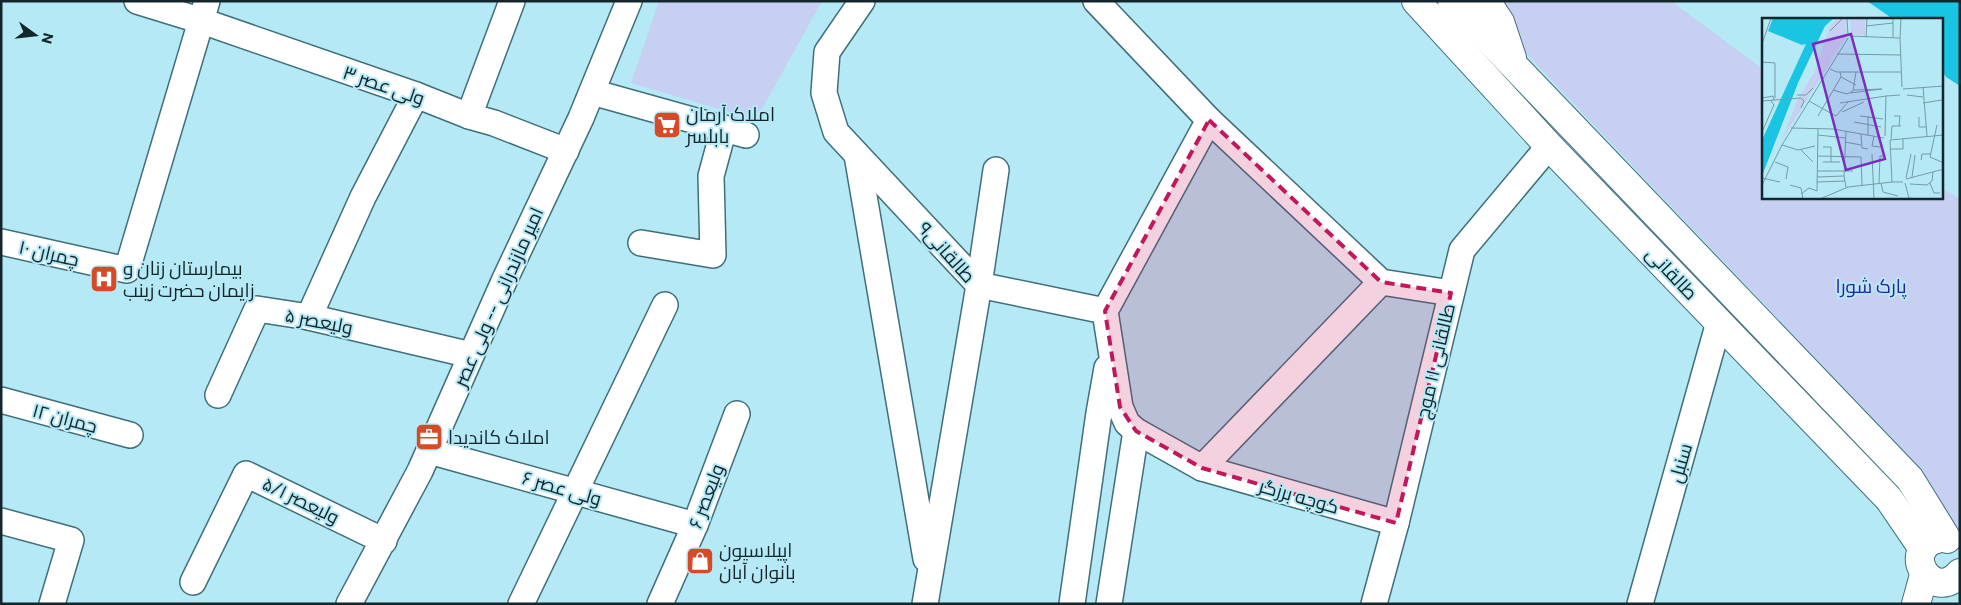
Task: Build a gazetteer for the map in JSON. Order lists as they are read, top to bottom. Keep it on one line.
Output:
{"streets":{"main road":["طالقانی"],"street":["ولی عصر ۳","طالقانی۹","چمران ۱۰","امیر مازندرانی -- ولی عصر","ولیعصر ۵","طالقانی ۱۱ موج","چمران ۱۲","سنبل","ولی عصر ۶","ولیعصر ۶","کوچه برزگر","ولیعصر ۵/۱"]},"crossings":[["ولی عصر ۳","چمران ۱۰"],["ولی عصر ۳","امیر مازندرانی -- ولی عصر"],["طالقانی","طالقانی ۱۱ موج"],["طالقانی","سنبل"],["امیر مازندرانی -- ولی عصر","ولیعصر ۵"],["امیر مازندرانی -- ولی عصر","ولی عصر ۶"],["امیر مازندرانی -- ولی عصر","ولیعصر ۵/۱"],["طالقانی ۱۱ موج","کوچه برزگر"],["ولی عصر ۶","ولیعصر ۶"]],"parks":["پارک شورا"],"places":{"supermarket":["املاک آرمان بابلسر"],"hospital":["بیمارستان زنان و زایمان حضرت زینب"],"office":["املاک کاندیدا"],"shop":["اپیلاسیون بانوان آبان"]},"north":"right"}
